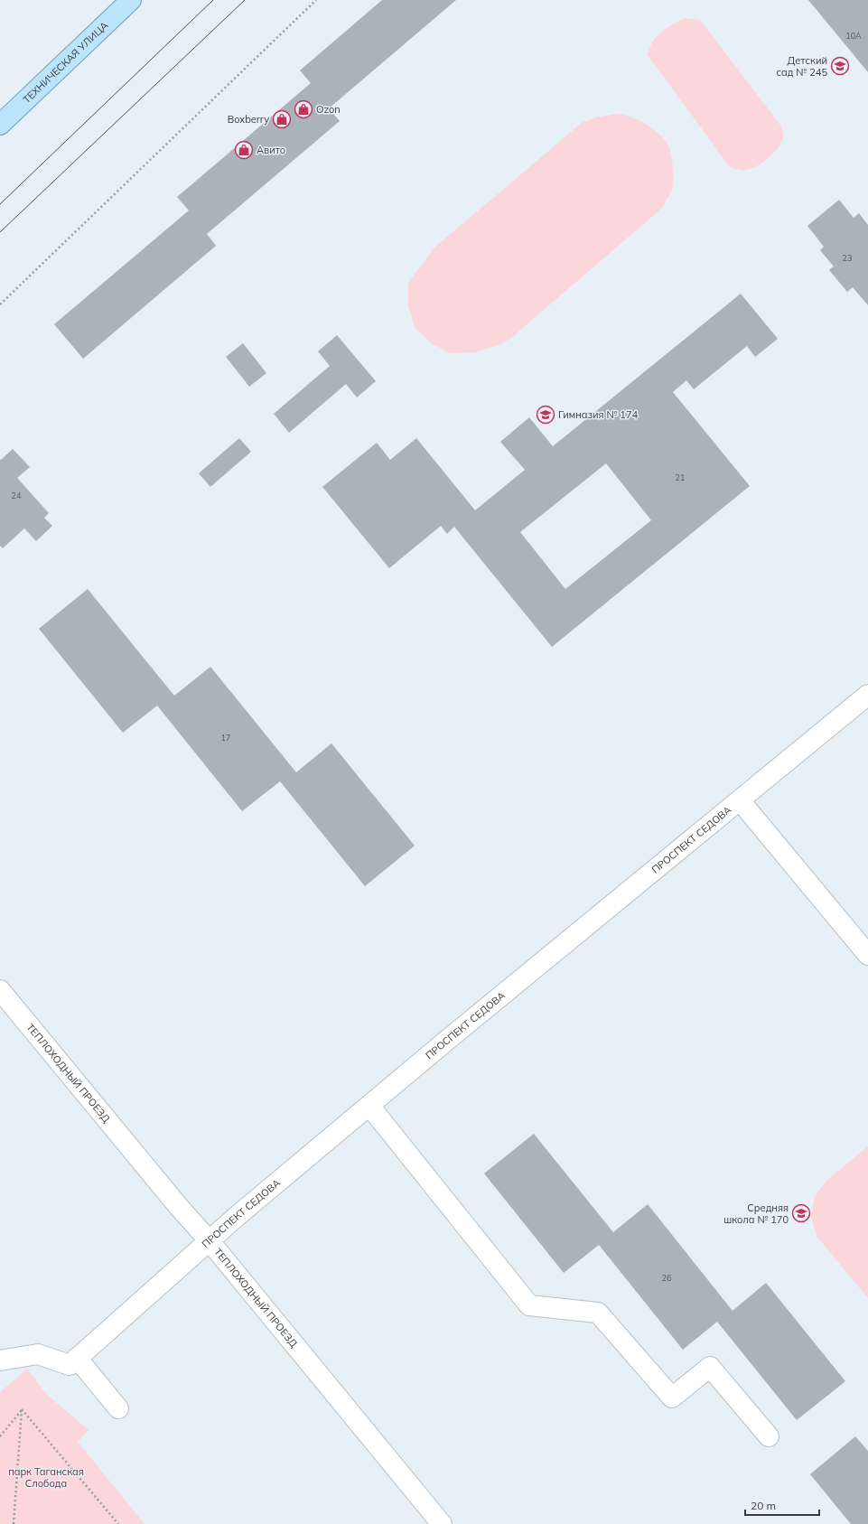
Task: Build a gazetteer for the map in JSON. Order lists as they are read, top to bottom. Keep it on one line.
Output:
{"streets":{"main road":["ТЕХНИЧЕСКАЯ УЛИЦА"],"street":["ПРОСПЕКТ СЕДОВА","ТЕПЛОХОДНЫЙ ПРОЕЗД"]},"crossings":[["ПРОСПЕКТ СЕДОВА","ТЕПЛОХОДНЫЙ ПРОЕЗД"]],"parks":["парк Таганская Слобода"],"places":{"school or university":["Детский сад № 245","Гимназия № 174","Средняя школа № 170"],"shop":["Ozon","Boxberry","Авито"]},"house_numbers":["10А","23","21","24","17","26"],"scale_bar":"20 m"}
